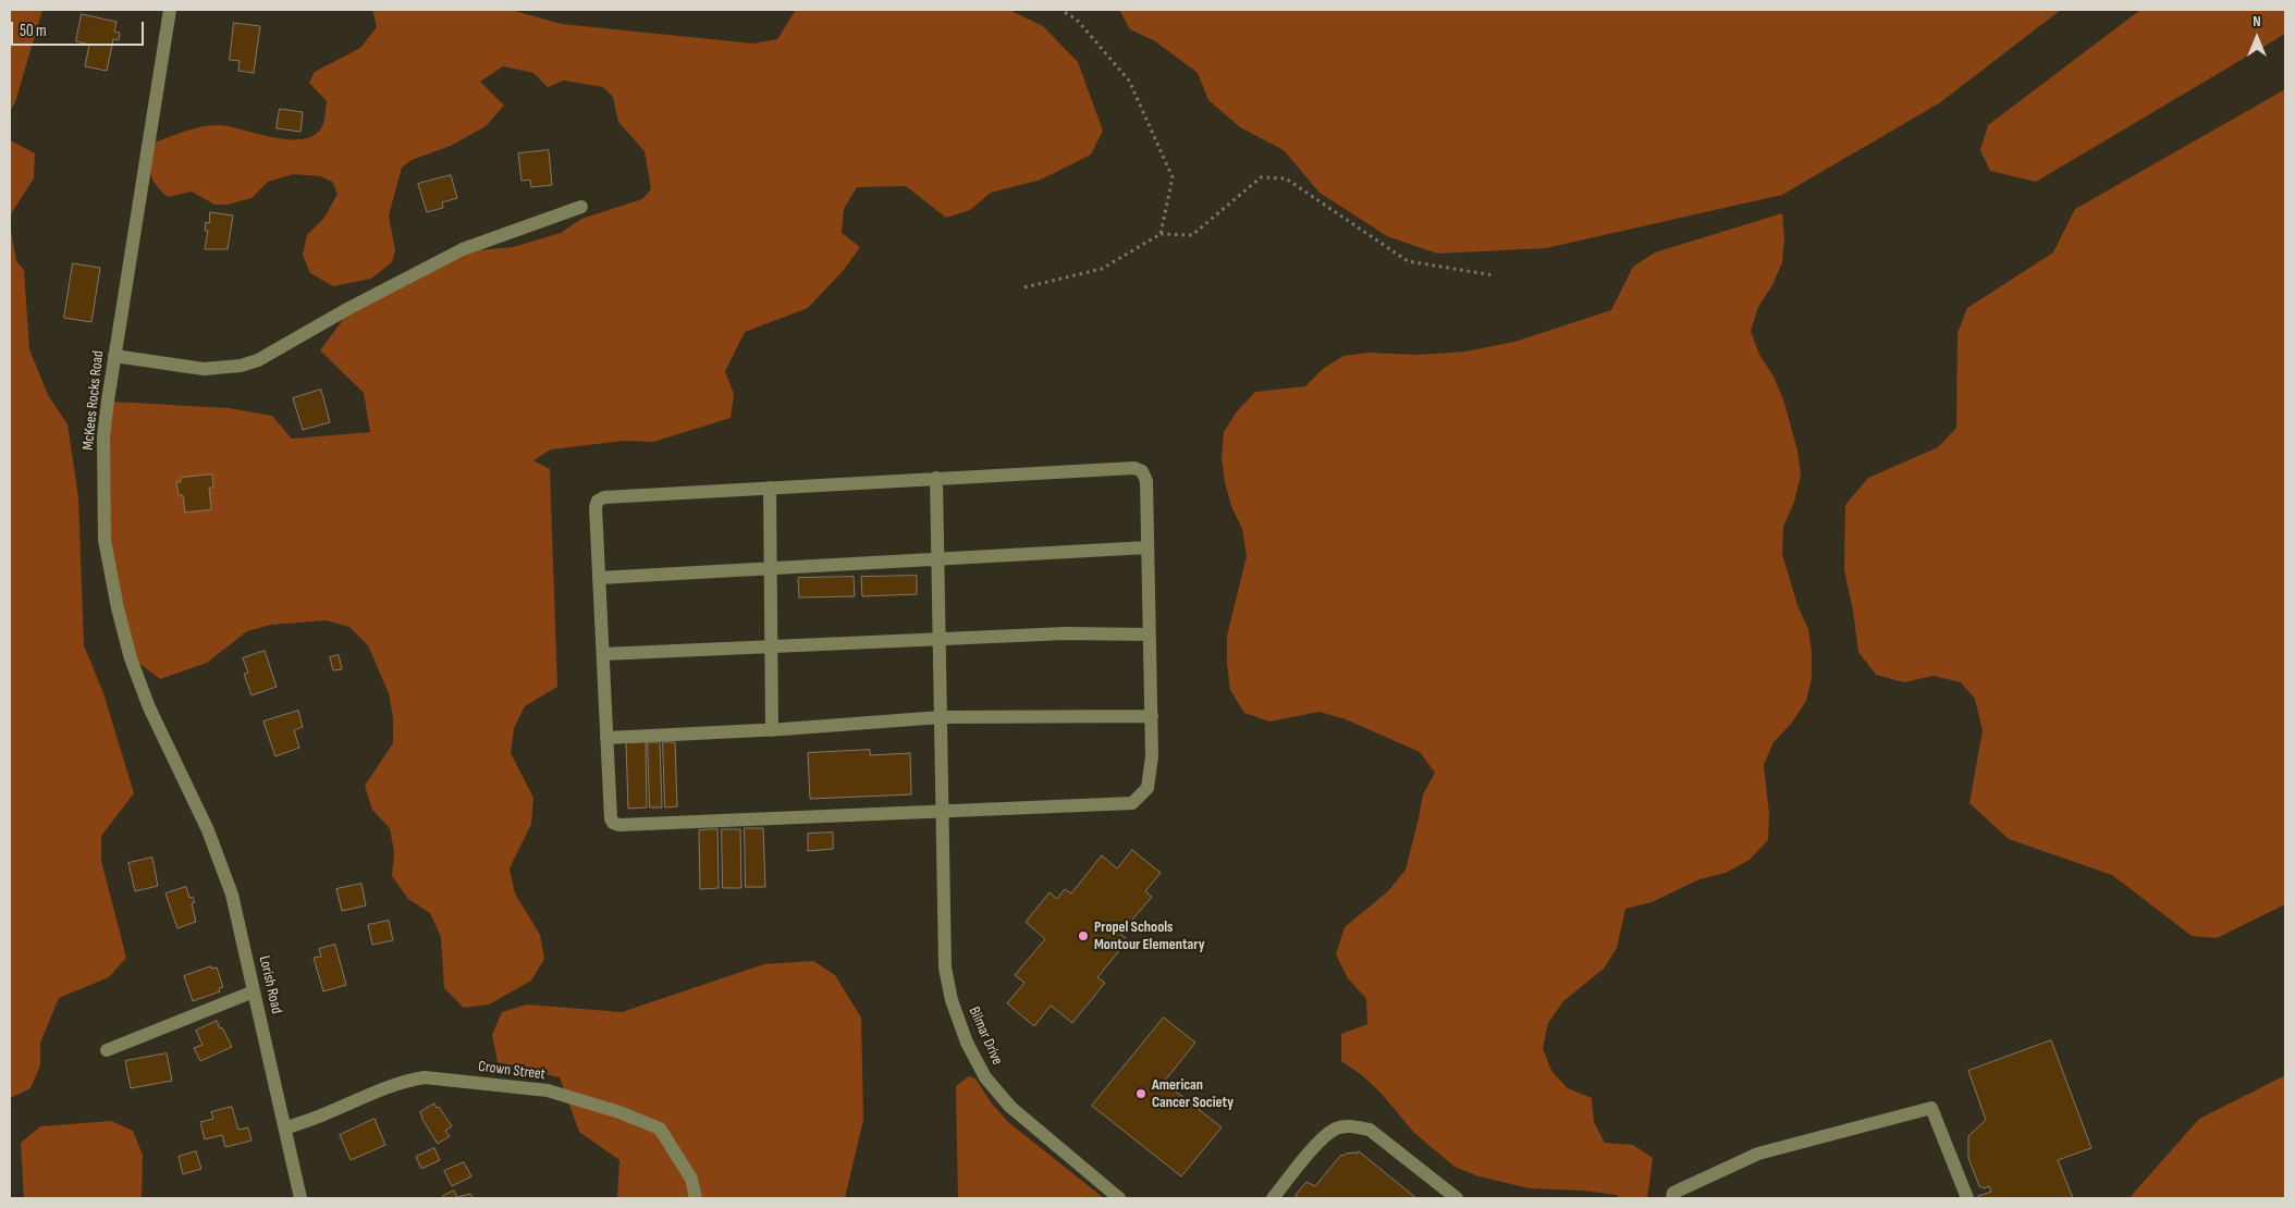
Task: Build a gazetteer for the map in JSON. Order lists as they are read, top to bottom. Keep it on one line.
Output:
{"streets":{"street":["McKees Rocks Road","Lorish Road","Bilmar Drive","Crown Street"]},"crossings":[["McKees Rocks Road","Lorish Road"],["Lorish Road","Crown Street"]],"places":["Propel Schools Montour Elementary","American Cancer Society"],"scale_bar":"50 m","north":"top"}
